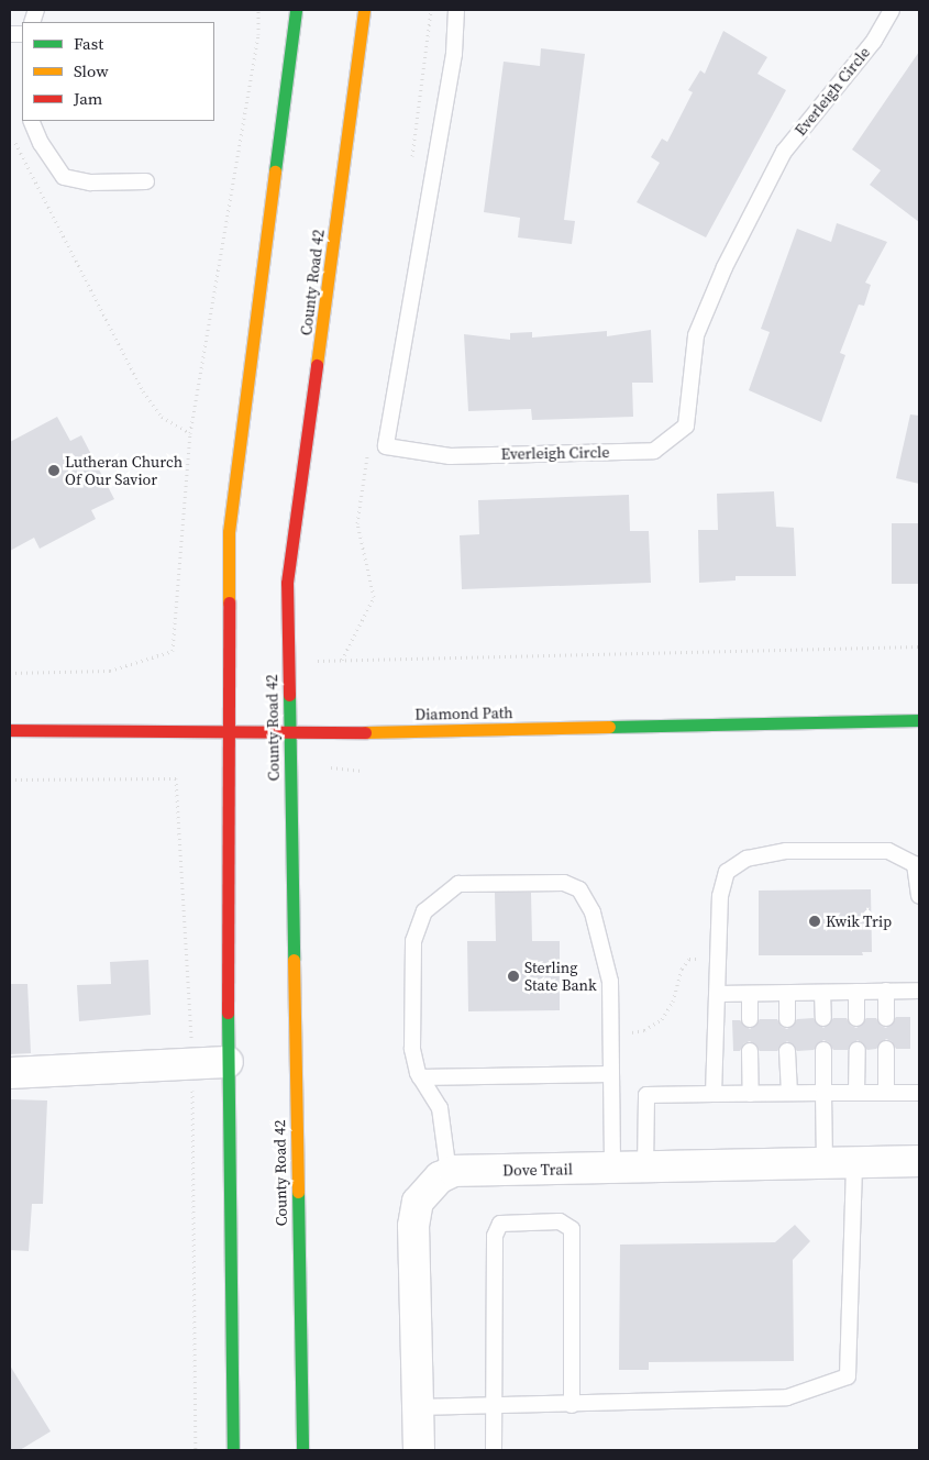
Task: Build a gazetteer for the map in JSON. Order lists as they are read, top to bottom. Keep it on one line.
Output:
{"streets":{"main road":["County Road 42","Diamond Path"],"street":["Dove Trail"],"lane":["Everleigh Circle"]},"crossings":[["County Road 42","Diamond Path"]],"places":["Lutheran Church Of Our Savior","Kwik Trip","Sterling State Bank"],"legend":["Fast","Slow","Jam"]}
